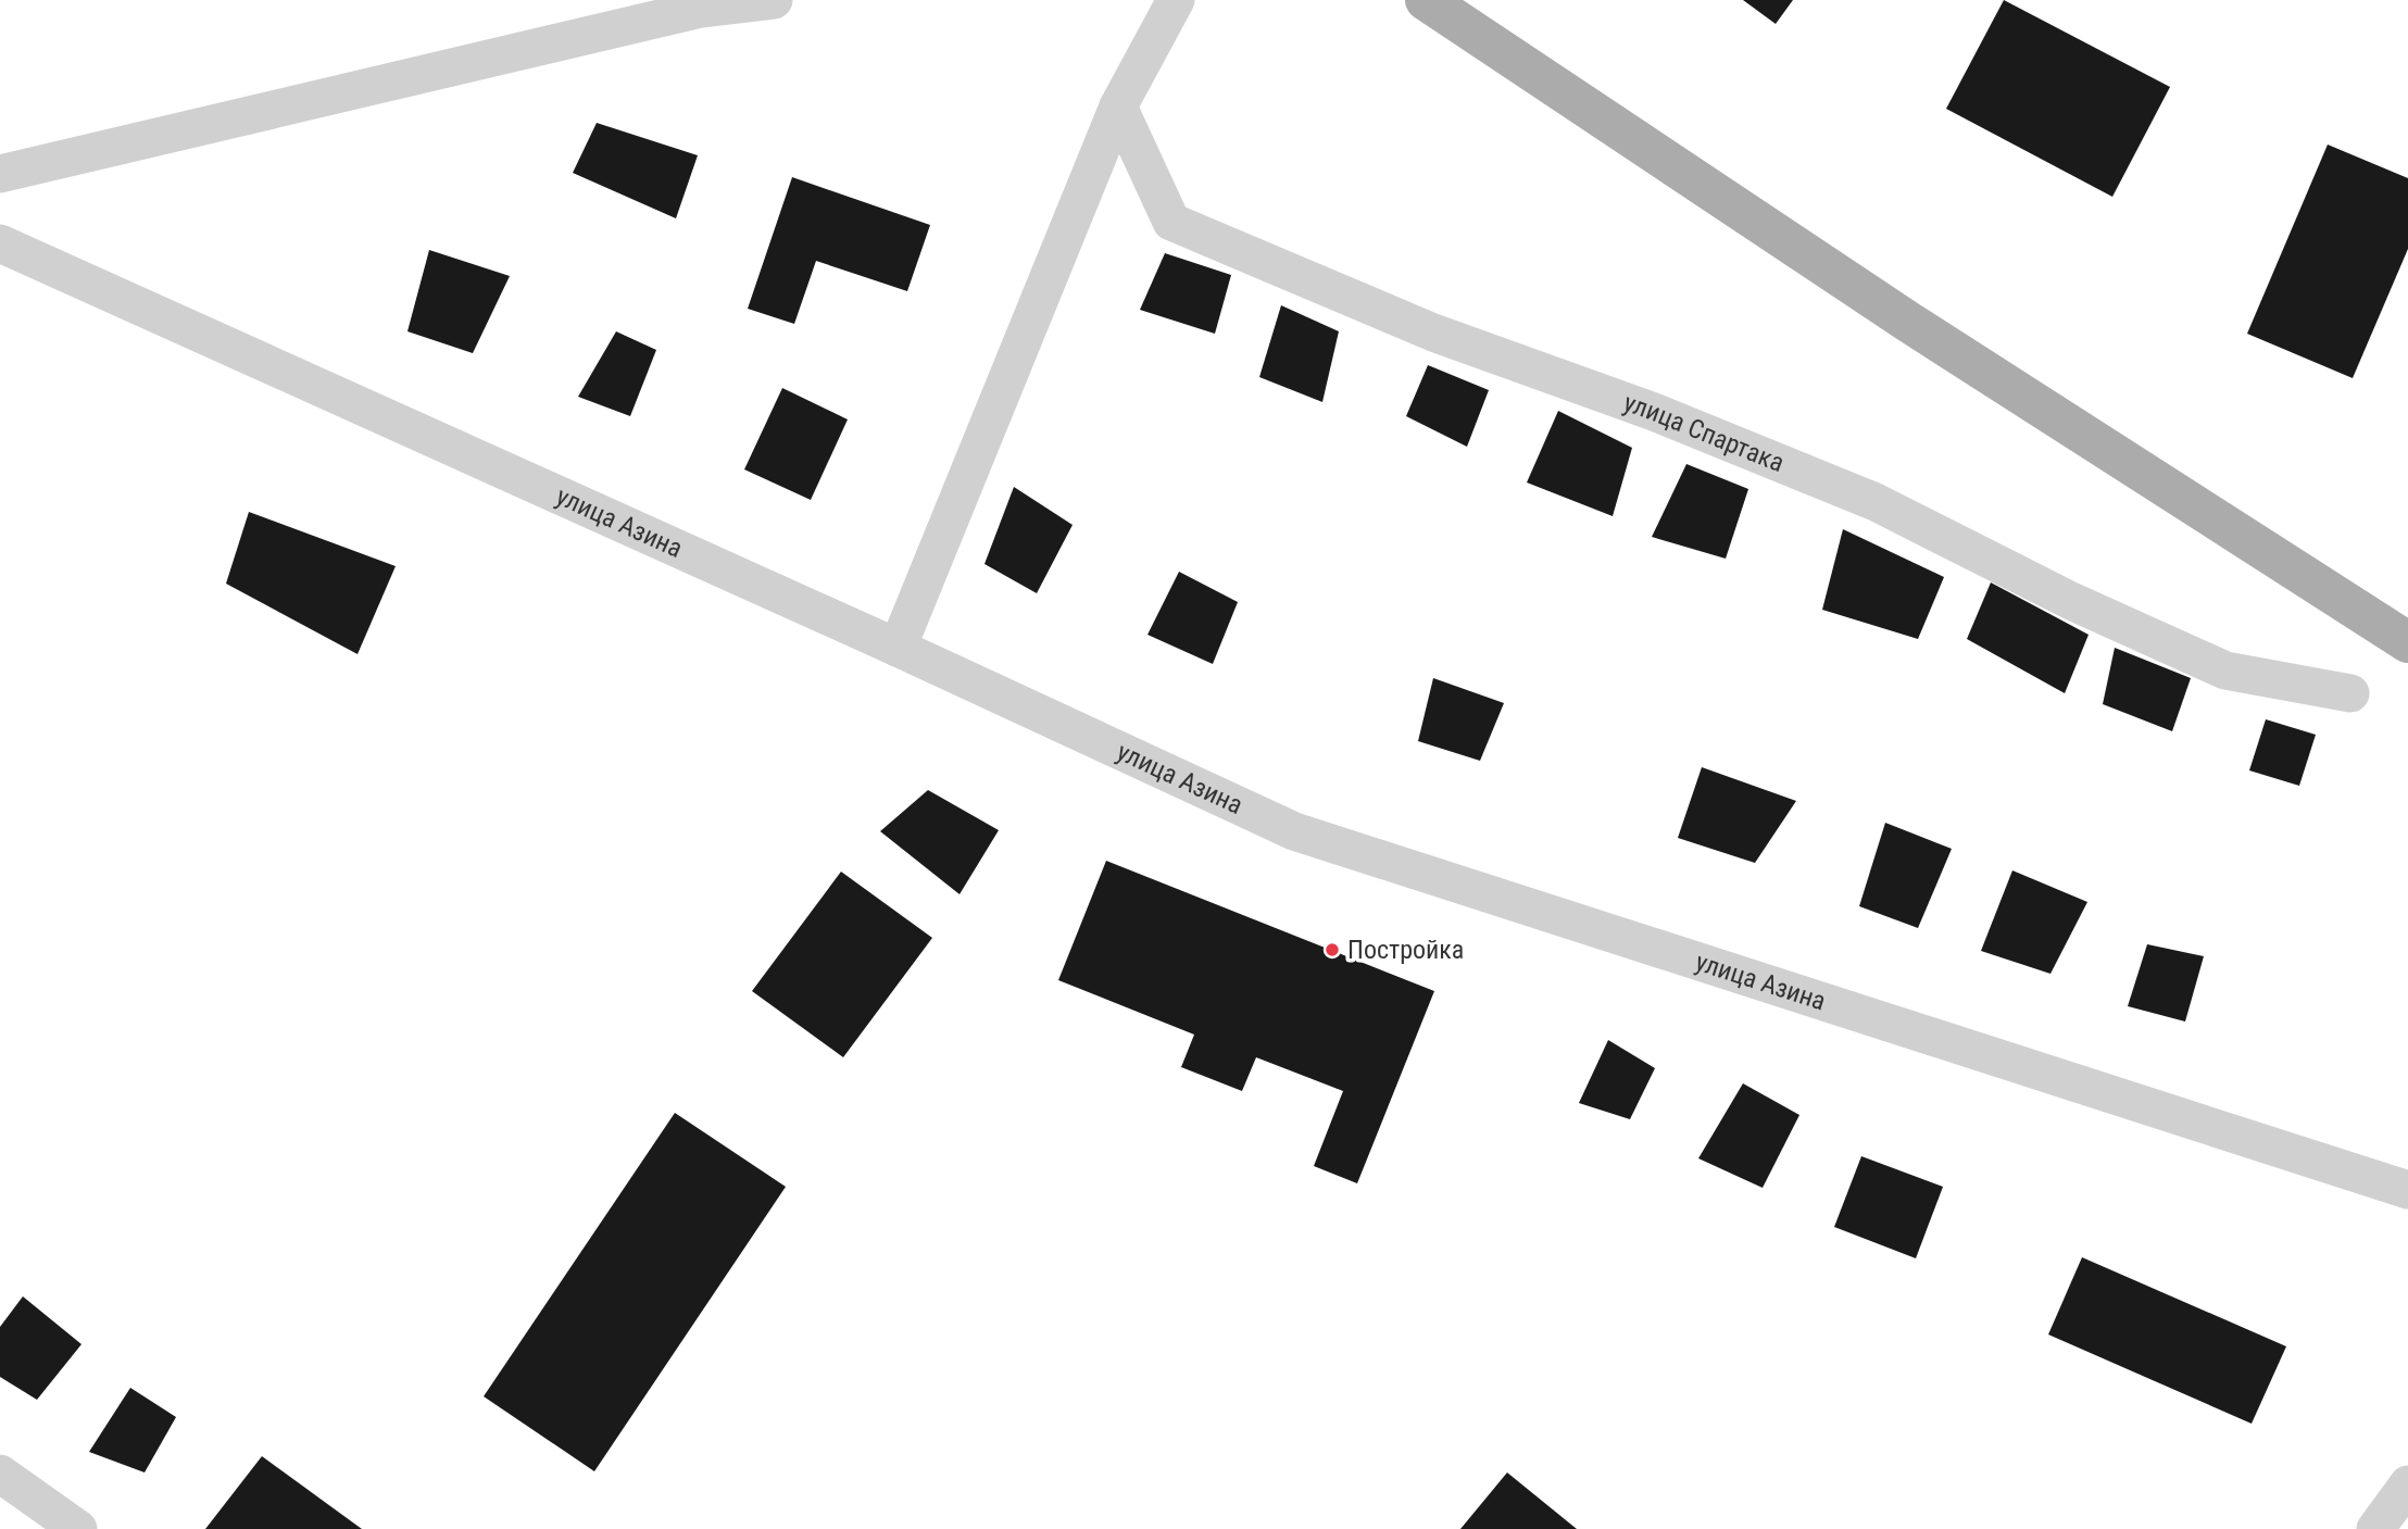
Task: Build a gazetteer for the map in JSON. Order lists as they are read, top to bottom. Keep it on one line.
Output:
{"streets":{"street":["улица Спартака","улица Азина"]},"places":["Постройка"]}
